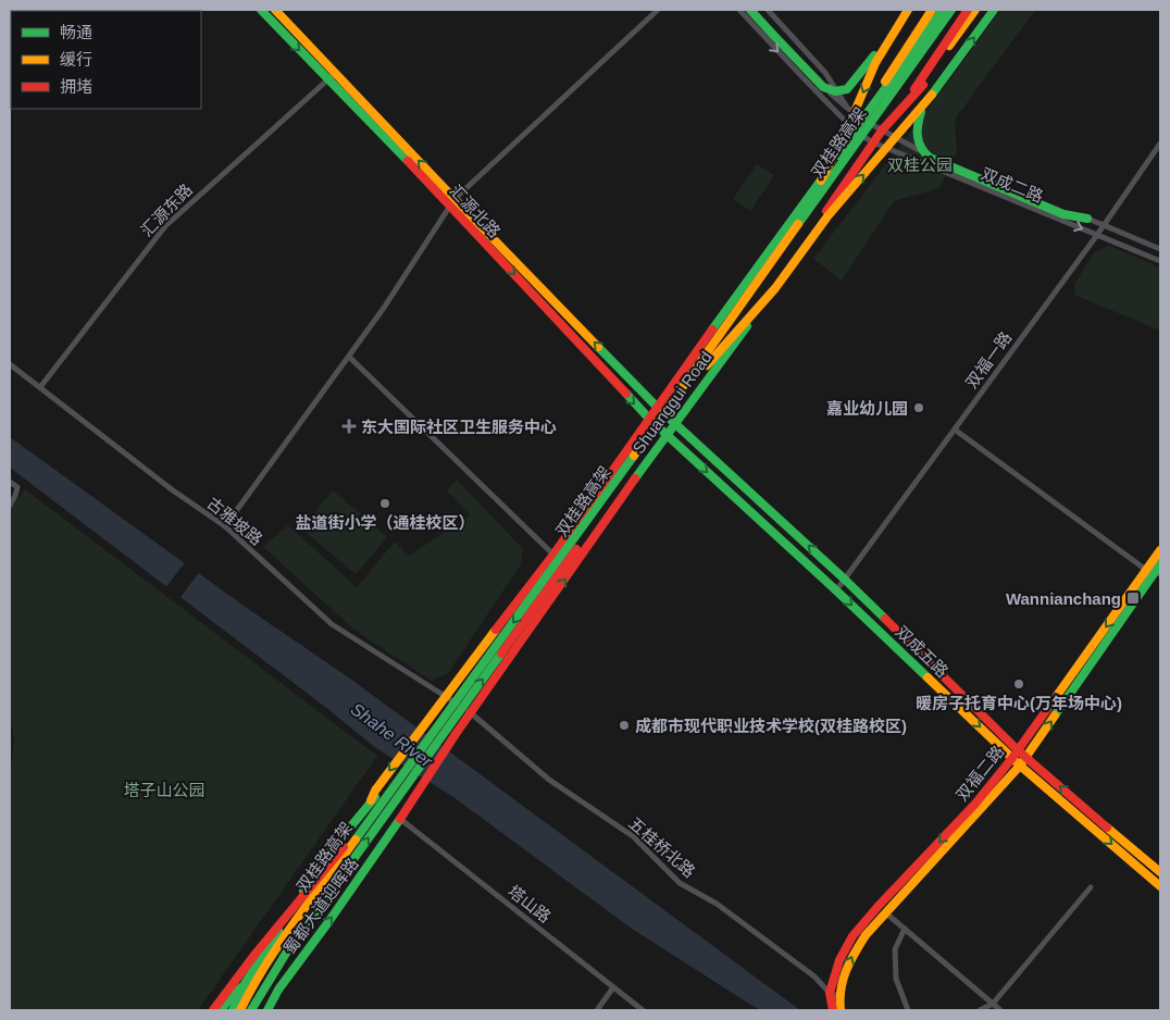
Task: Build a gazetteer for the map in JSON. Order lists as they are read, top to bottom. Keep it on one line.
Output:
{"streets":{"main road":["双桂路高架","汇源北路","Shuanggui Road","双成五路","双福二路","蜀都大道迎晖路"],"street":["双成二路","汇源东路","双福一路","古雅坡路","五桂桥北路","塔山路"]},"crossings":[["双成二路","双福一路"],["双成二路","Shuanggui Road"],["汇源东路","汇源北路"],["汇源东路","古雅坡路"],["汇源北路","Shuanggui Road"],["汇源北路","双成五路"],["双福一路","双成五路"],["Shuanggui Road","古雅坡路"],["Shuanggui Road","双成五路"],["Shuanggui Road","五桂桥北路"],["Shuanggui Road","塔山路"],["Shuanggui Road","蜀都大道迎晖路"],["古雅坡路","五桂桥北路"],["双成五路","双福二路"],["双福二路","五桂桥北路"],["塔山路","蜀都大道迎晖路"]],"water":["Shahe River"],"parks":["双桂公园","塔子山公园"],"places":{"other":["嘉业幼儿园","盐道街小学（通桂校区）","暖房子托育中心(万年场中心)","成都市现代职业技术学校(双桂路校区)"],"health":["东大国际社区卫生服务中心"],"transit":["Wannianchang"]},"legend":["畅通","缓行","拥堵"]}
